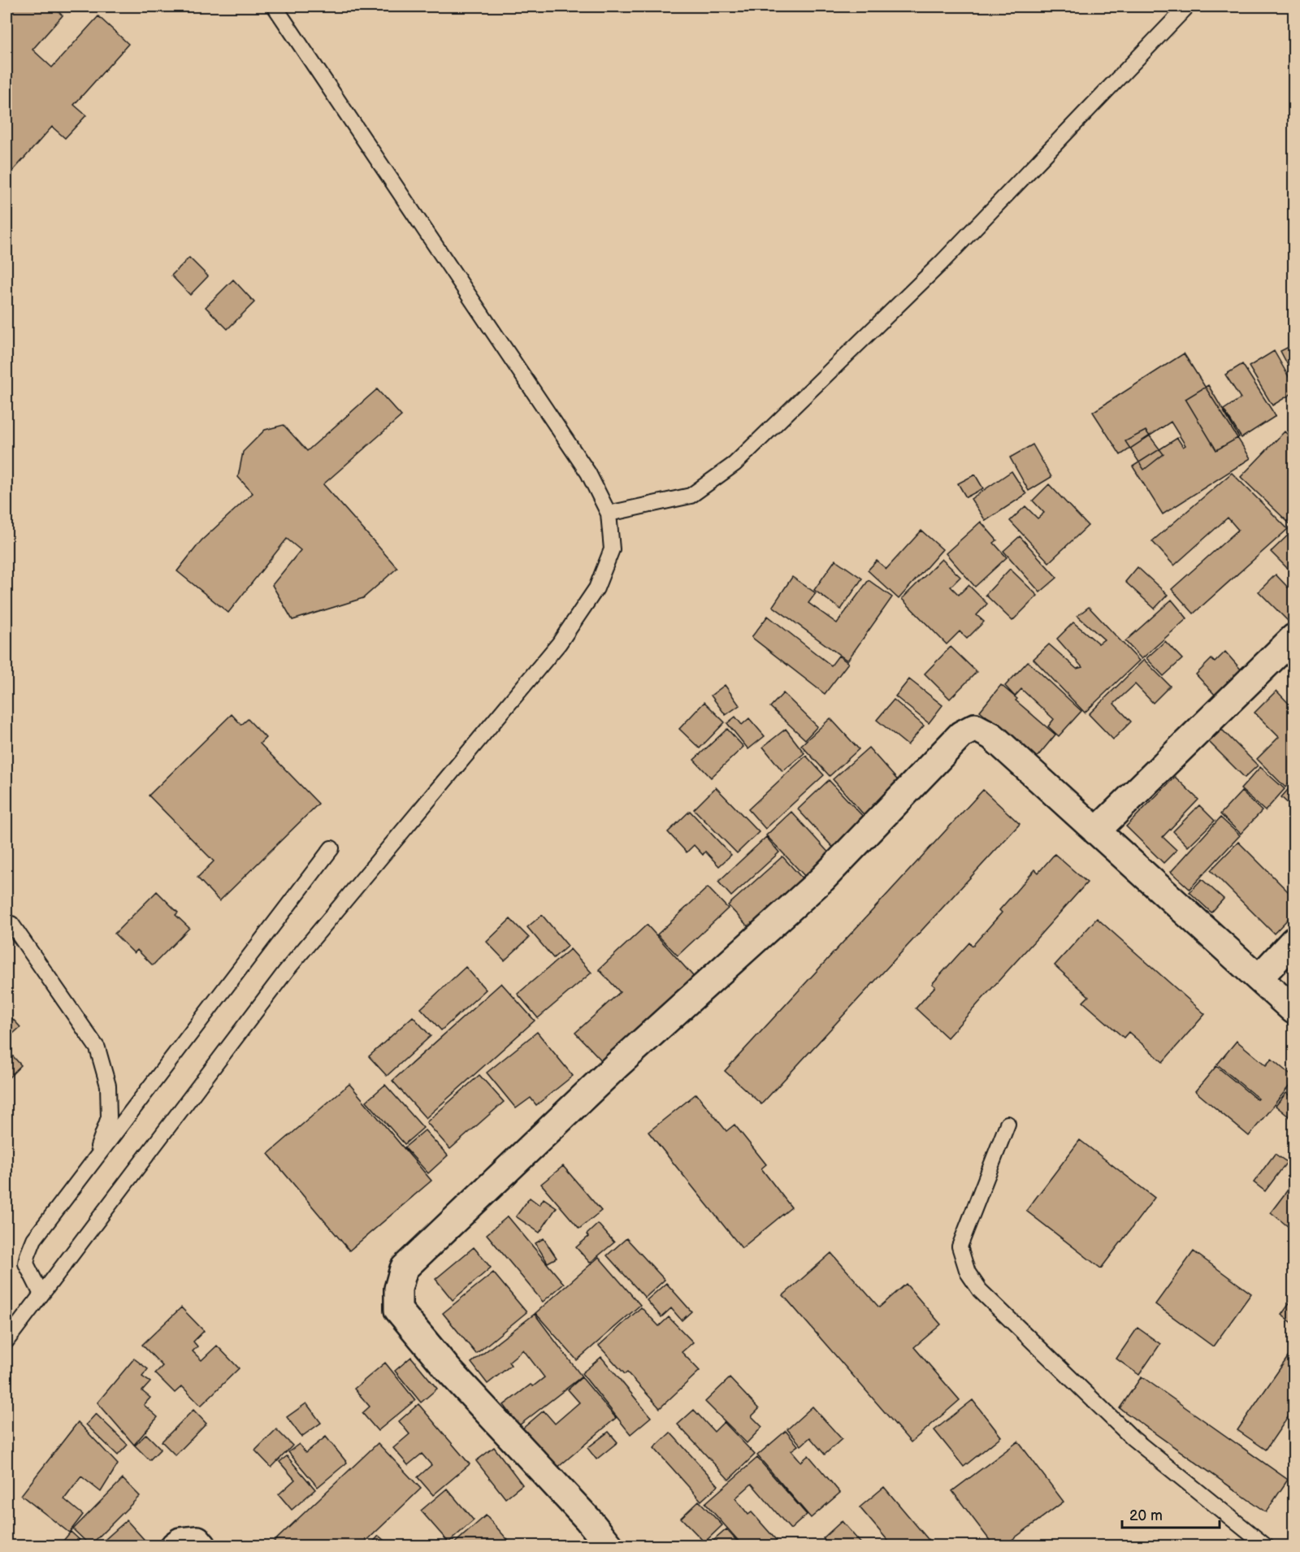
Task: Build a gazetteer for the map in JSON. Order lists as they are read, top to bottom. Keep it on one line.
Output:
{"scale_bar":"20 m"}
